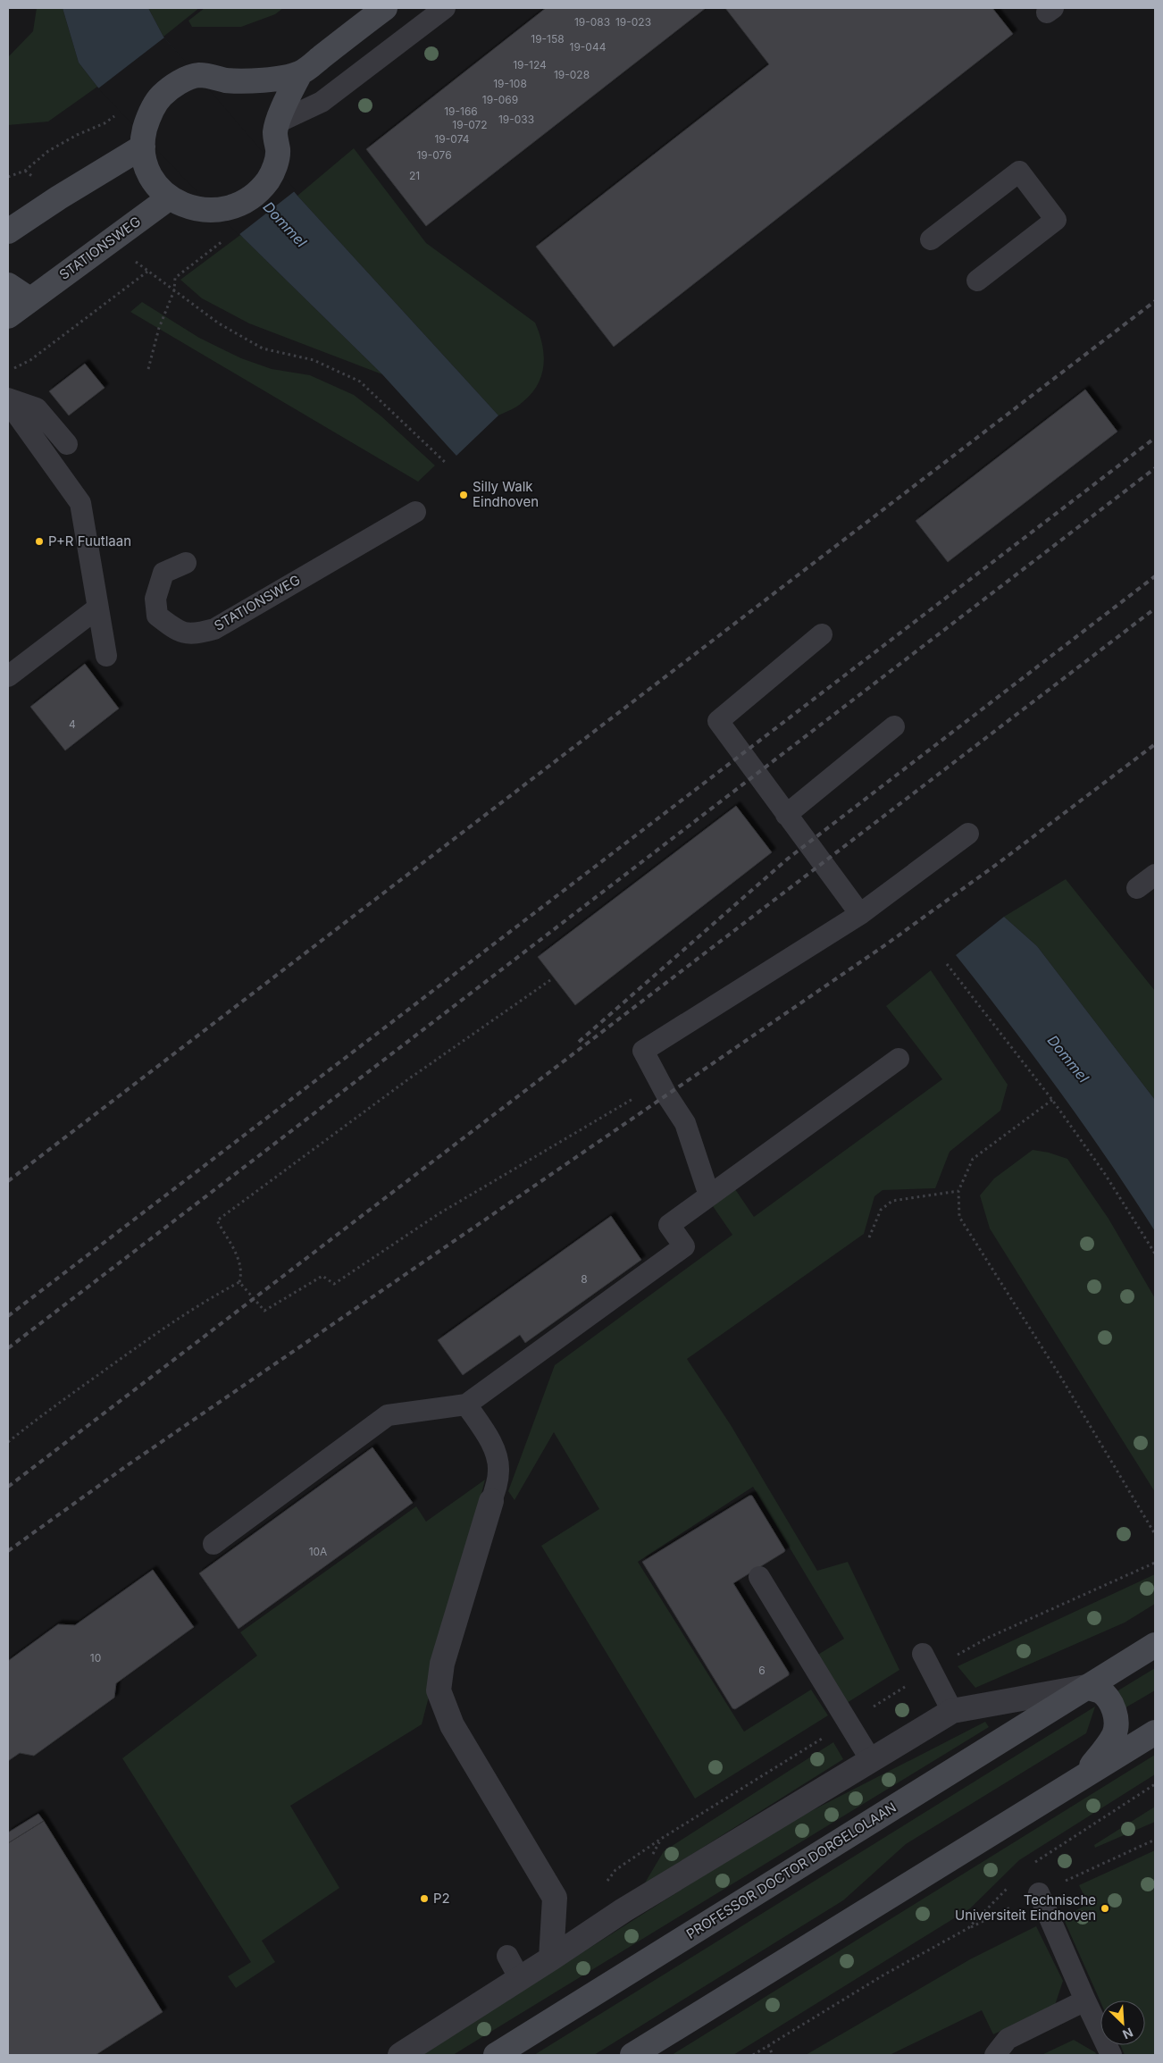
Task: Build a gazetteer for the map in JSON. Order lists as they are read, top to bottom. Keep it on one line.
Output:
{"streets":{"main road":["STATIONSWEG","PROFESSOR DOCTOR DORGELOLAAN"]},"water":["Dommel"],"places":["Silly Walk Eindhoven","P+R Fuutlaan","P2","Technische Universiteit Eindhoven"],"house_numbers":["19-083","19-023","19-158","19-044","19-124","19-028","19-108","19-069","19-166","19-033","19-072","19-074","19-076","21","4","8","10A","10","6"],"north":"bottom right"}
